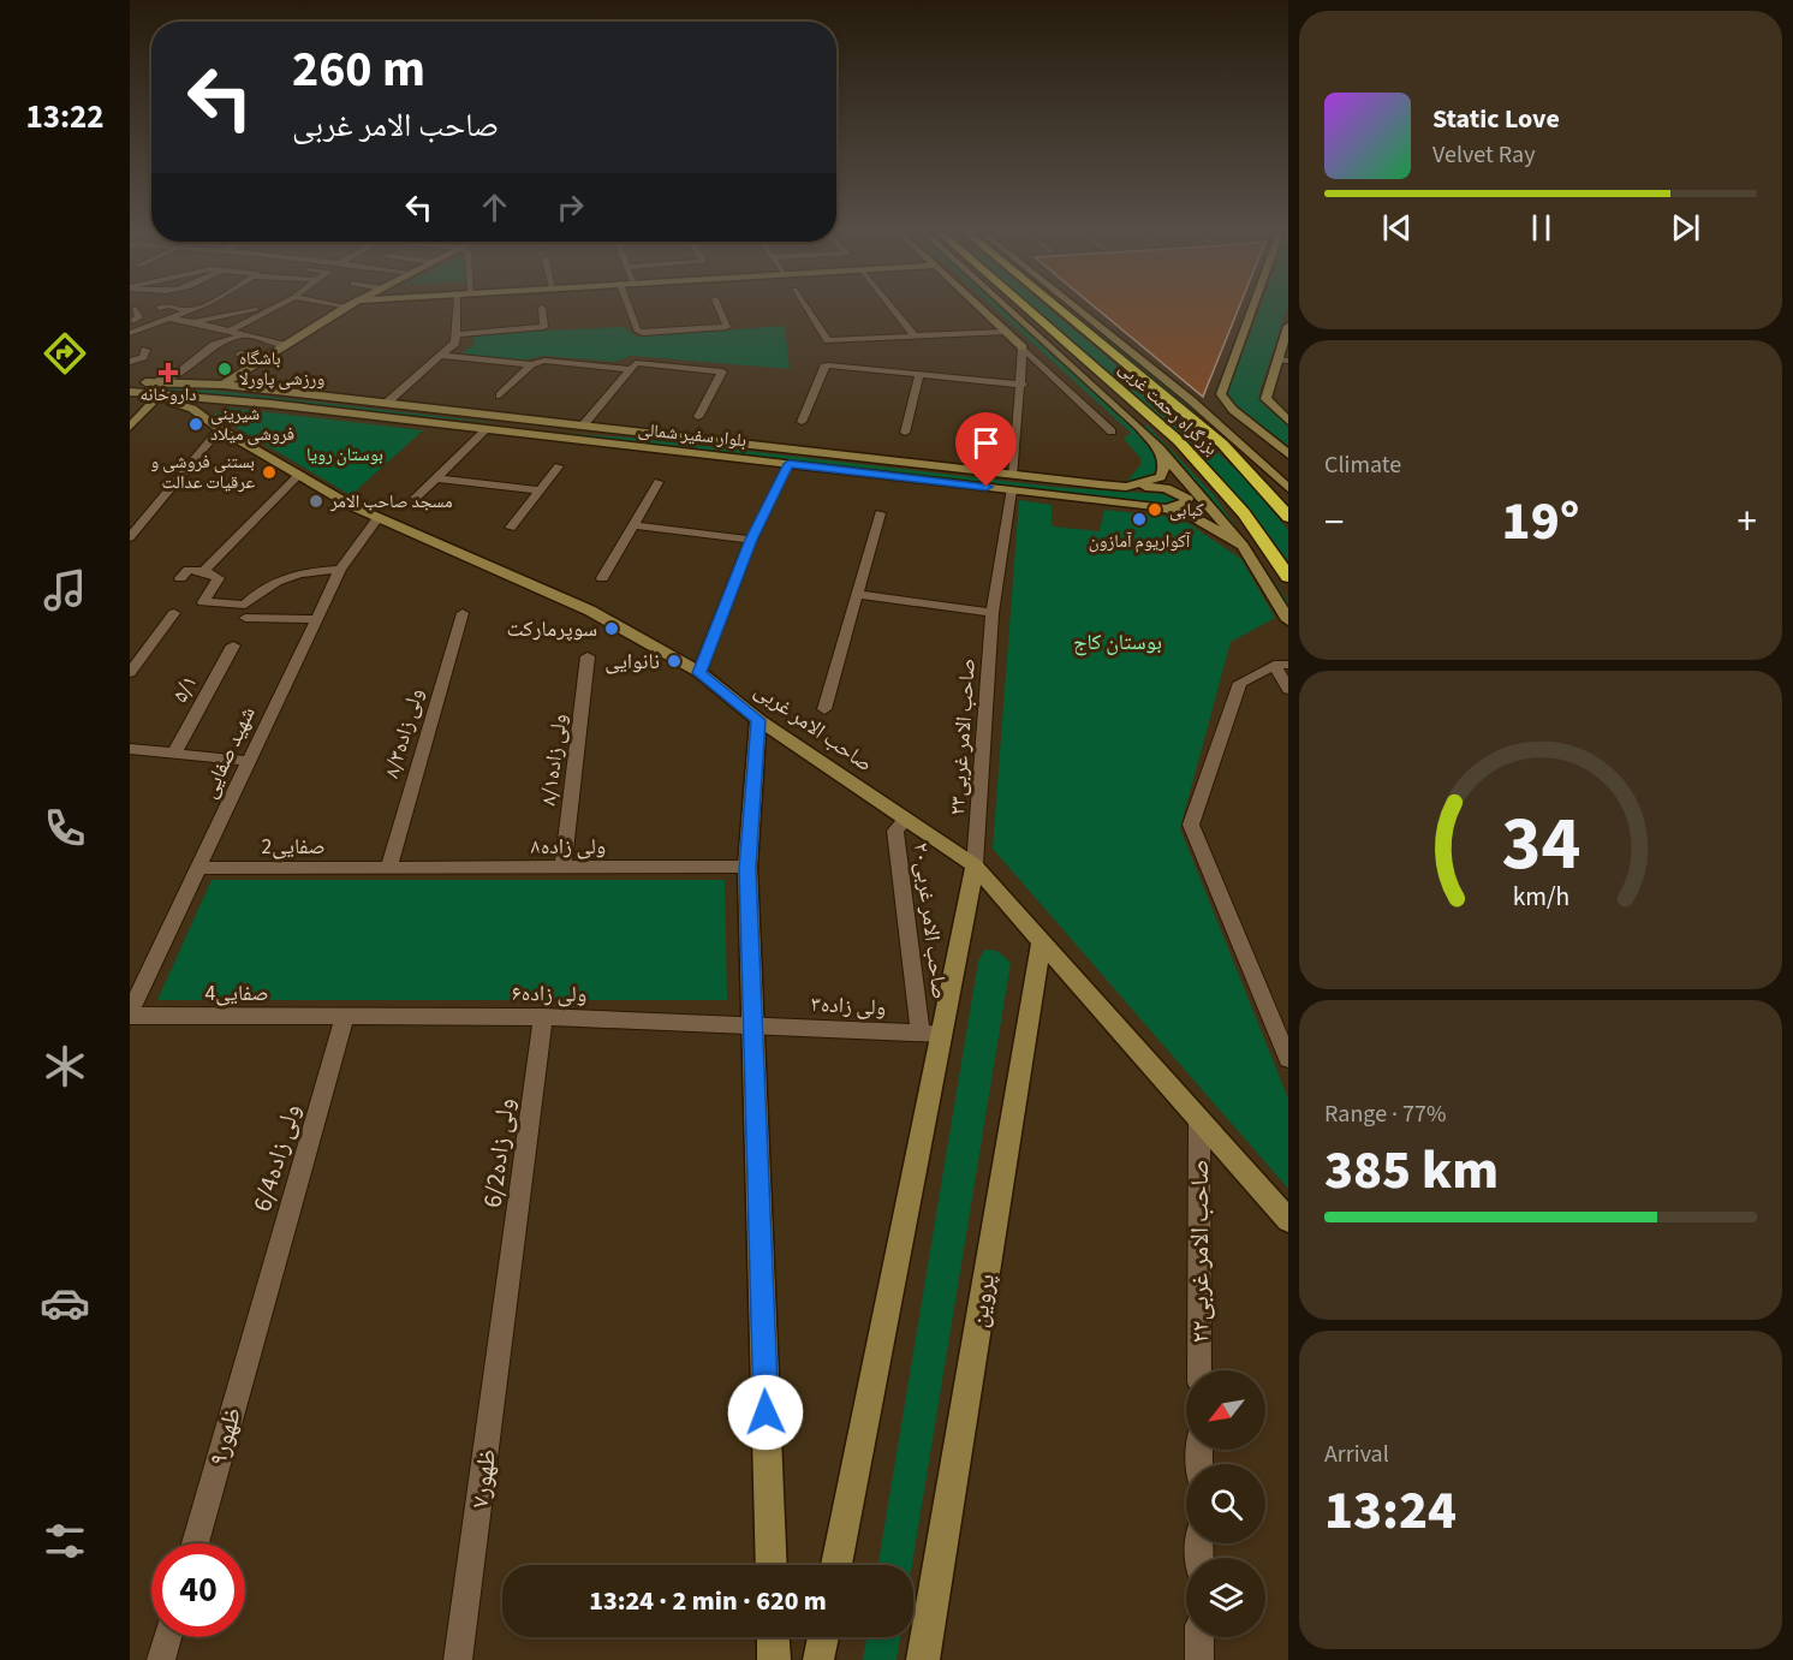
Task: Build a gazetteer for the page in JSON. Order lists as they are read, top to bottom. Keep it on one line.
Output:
{"streets":{"highway":["بزرگراه رحمت غربی"],"street":["بلوار سفیر شمالی","۵/۱","صاحب الامر غربی","ولی زاده۸/۳","صاحب الامر غربی۲۳","شهید صفایی","ولی زاده۸/۱","2صفایی","ولی زاده۸","صاحب الامر غربی۲۰","4صفایی","ولی زاده۶","ولی زاده۳","6/2ولی زاده","6/4ولی زاده","صاحب الامر غربی٢٢","پروین","ظهور۹","ظهور۷"]},"crossings":[["بلوار سفیر شمالی","صاحب الامر غربی۲۳"],["صاحب الامر غربی","صاحب الامر غربی۲۳"],["صاحب الامر غربی","شهید صفایی"],["صاحب الامر غربی","صاحب الامر غربی۲۰"],["صاحب الامر غربی","صاحب الامر غربی٢٢"],["صاحب الامر غربی","پروین"],["ولی زاده۸/۳","2صفایی"],["ولی زاده۸/۳","ولی زاده۸"],["شهید صفایی","2صفایی"],["شهید صفایی","4صفایی"],["ولی زاده۸/۱","ولی زاده۸"],["2صفایی","ولی زاده۸"],["صاحب الامر غربی۲۰","ولی زاده۳"],["4صفایی","ولی زاده۶"],["4صفایی","6/4ولی زاده"],["ولی زاده۶","ولی زاده۳"],["ولی زاده۶","6/2ولی زاده"],["ولی زاده۶","6/4ولی زاده"],["6/2ولی زاده","ظهور۷"],["6/4ولی زاده","ظهور۹"]],"parks":["بوستان رویا","بوستان کاج"],"places":{"other":["باشگاه ورزشی پاورلا","شیرینی فروشی میلاد","بستنی فروشی و عرقیات عدالت","مسجد صاحب الامر","کبابی","آکواریوم آمازون","سوپرمارکت","نانوایی"],"health":["داروخانه"]},"north":"bottom left","page":{"tabs":"13:22","turn":["260 m","صاحب الامر غربی"],"song":["Static Love","Velvet Ray"],"tile":["Climate",["Range · 77%","385 km"],["Arrival","13:24"]],"heat":["−","19°","+"],"limit":"40","trip":"13:24 · 2 min · 620 m","gauge":["34","km/h"]}}
